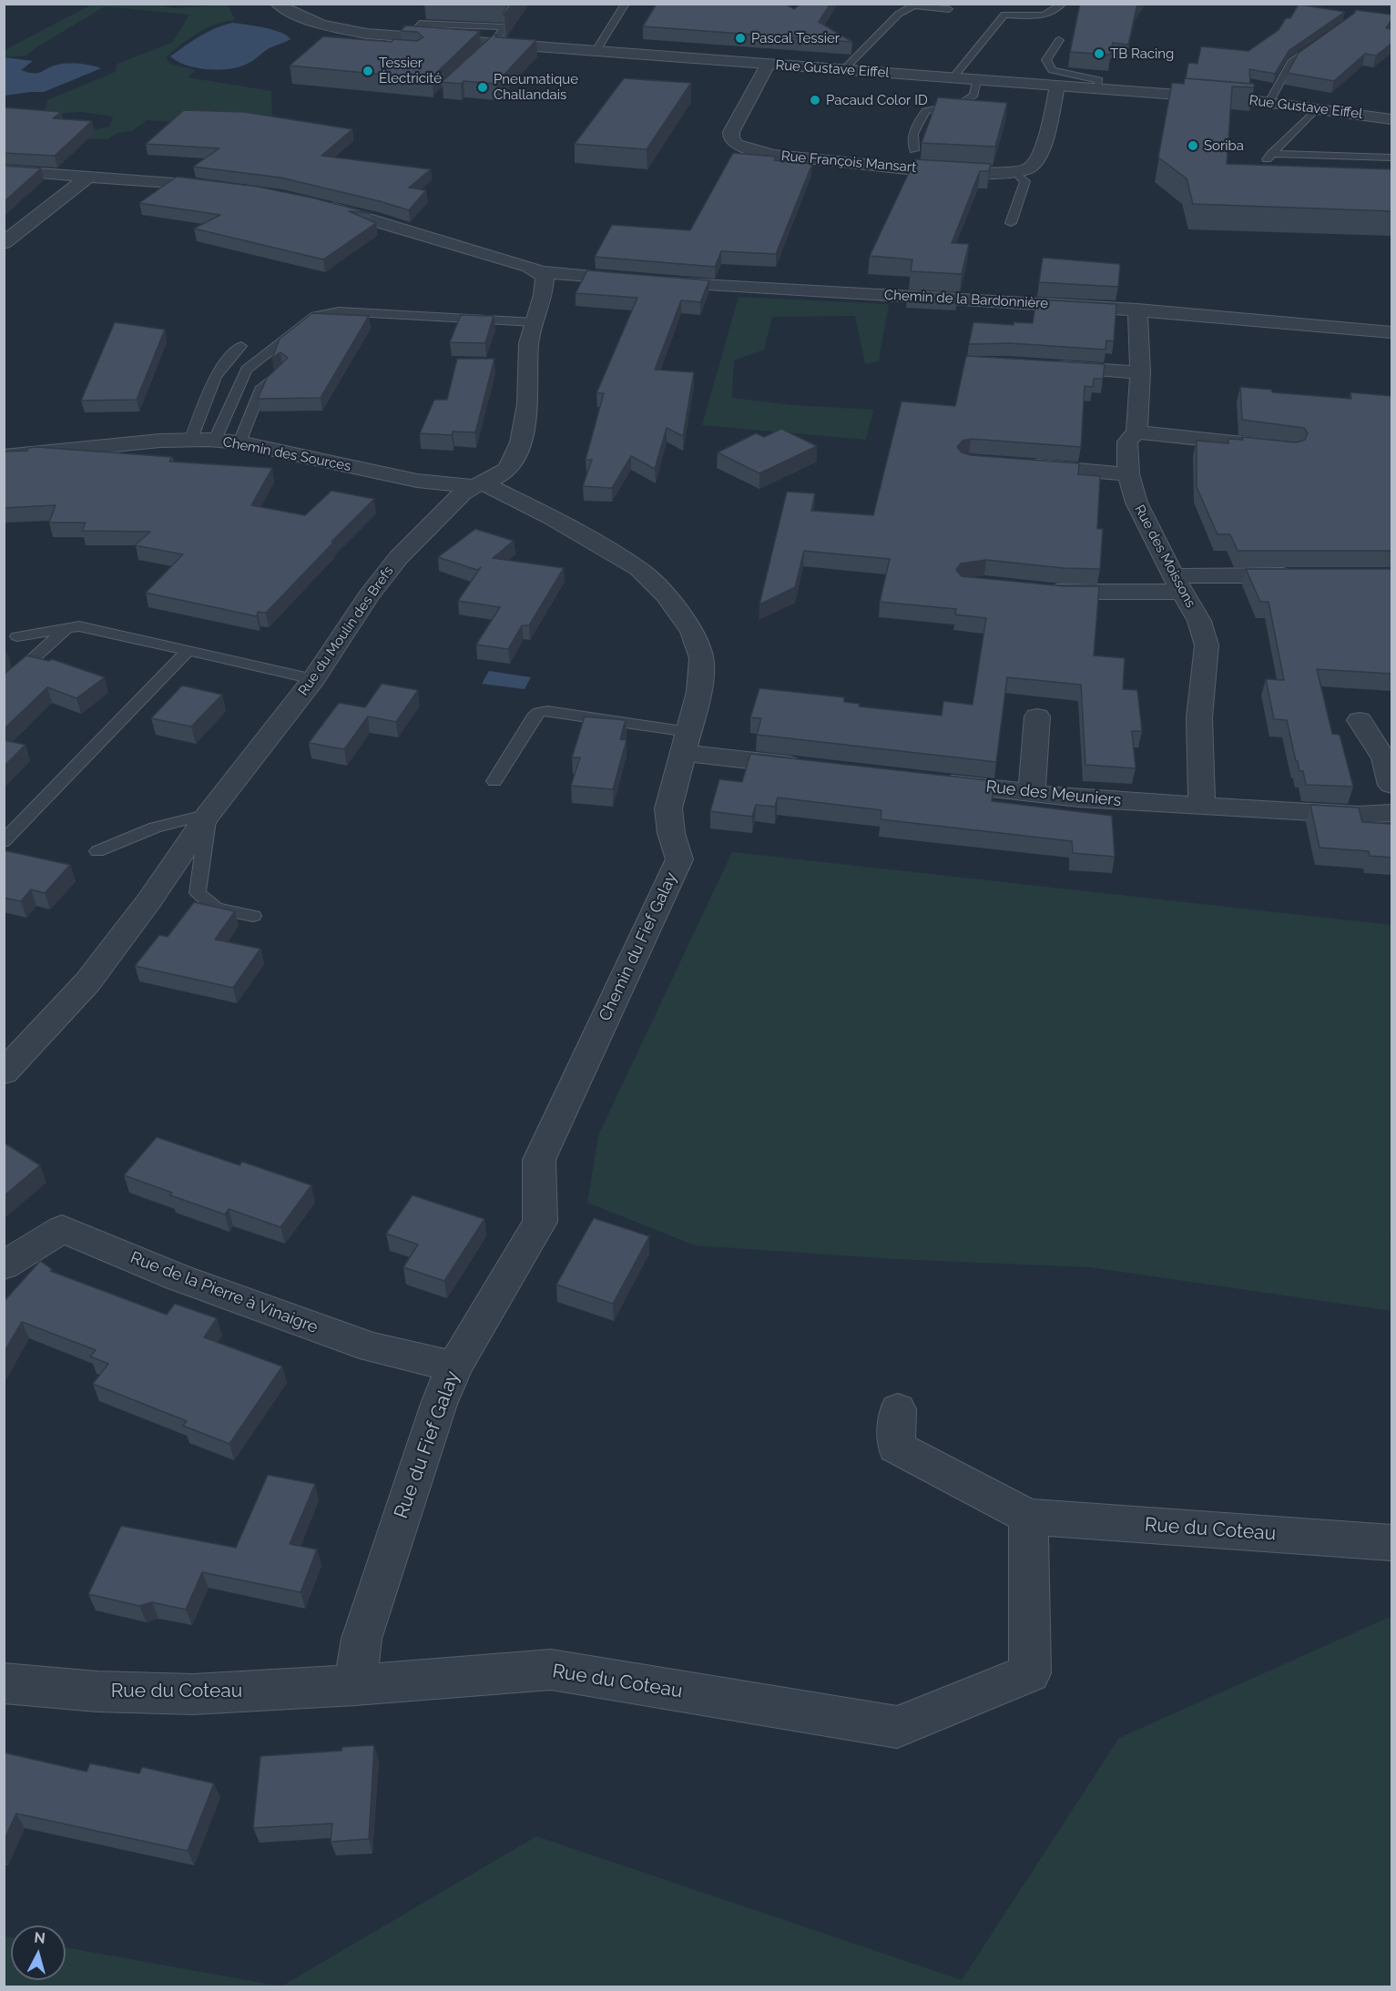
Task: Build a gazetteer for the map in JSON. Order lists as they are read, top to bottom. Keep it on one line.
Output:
{"streets":{"street":["Rue Gustave Eiffel","Rue François Mansart","Chemin de la Bardonnière","Chemin des Sources","Rue des Moissons","Rue du Moulin des Brefs","Rue des Meuniers","Chemin du Fief Galay","Rue de la Pierre à Vinaigre","Rue du Fief Galay","Rue du Coteau"]},"crossings":[["Rue Gustave Eiffel","Rue François Mansart"],["Chemin de la Bardonnière","Rue des Moissons"],["Chemin de la Bardonnière","Rue du Moulin des Brefs"],["Chemin des Sources","Rue du Moulin des Brefs"],["Chemin des Sources","Chemin du Fief Galay"],["Rue des Moissons","Rue des Meuniers"],["Rue du Moulin des Brefs","Chemin du Fief Galay"],["Chemin du Fief Galay","Rue du Fief Galay"],["Rue de la Pierre à Vinaigre","Rue du Fief Galay"],["Rue du Fief Galay","Rue du Coteau"]],"places":["Pascal Tessier","TB Racing","Tessier Électricité","Pneumatique Challandais","Pacaud Color ID","Soriba"],"north":"top"}
